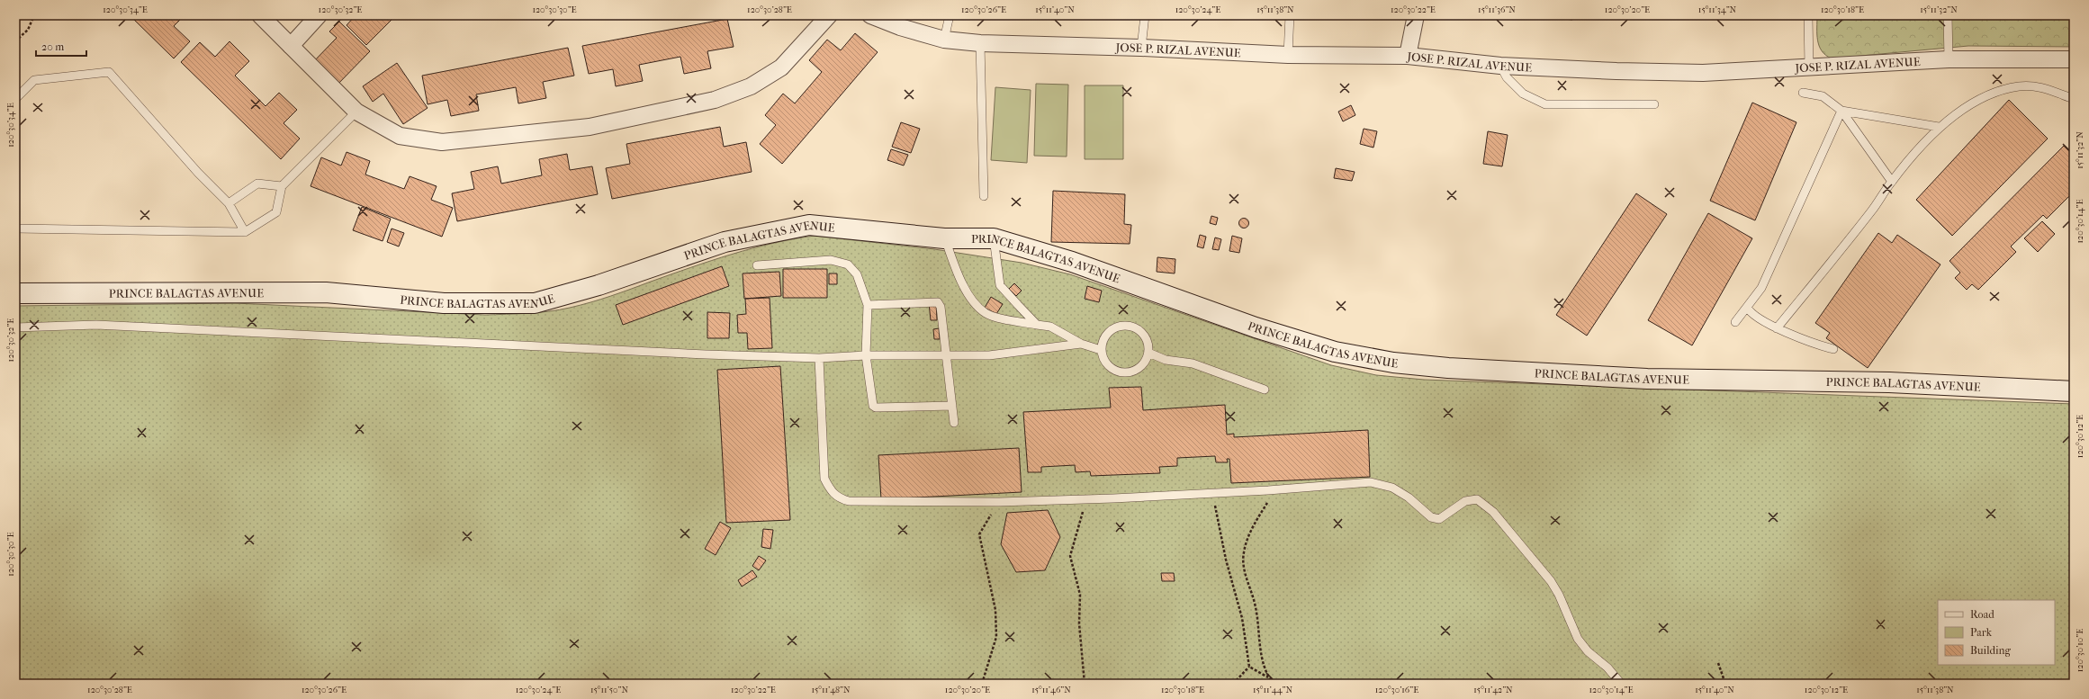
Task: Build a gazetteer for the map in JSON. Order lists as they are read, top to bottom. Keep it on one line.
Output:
{"streets":{"main road":["PRINCE BALAGTAS AVENUE"],"street":["JOSE P. RIZAL AVENUE"]},"legend":["Road","Park","Building"],"scale_bar":"20 m","coordinates":["120°30'34\"E","120°30'32\"E","120°30'30\"E","120°30'28\"E","120°30'26\"E","15°11'40\"N","120°30'24\"E","15°11'38\"N","120°30'22\"E","15°11'36\"N","120°30'20\"E","15°11'34\"N","120°30'18\"E","15°11'32\"N","120°30'14\"E","120°30'12\"E","120°30'10\"E","15°11'50\"N","15°11'48\"N","15°11'46\"N","15°11'44\"N","120°30'16\"E","15°11'42\"N"]}
